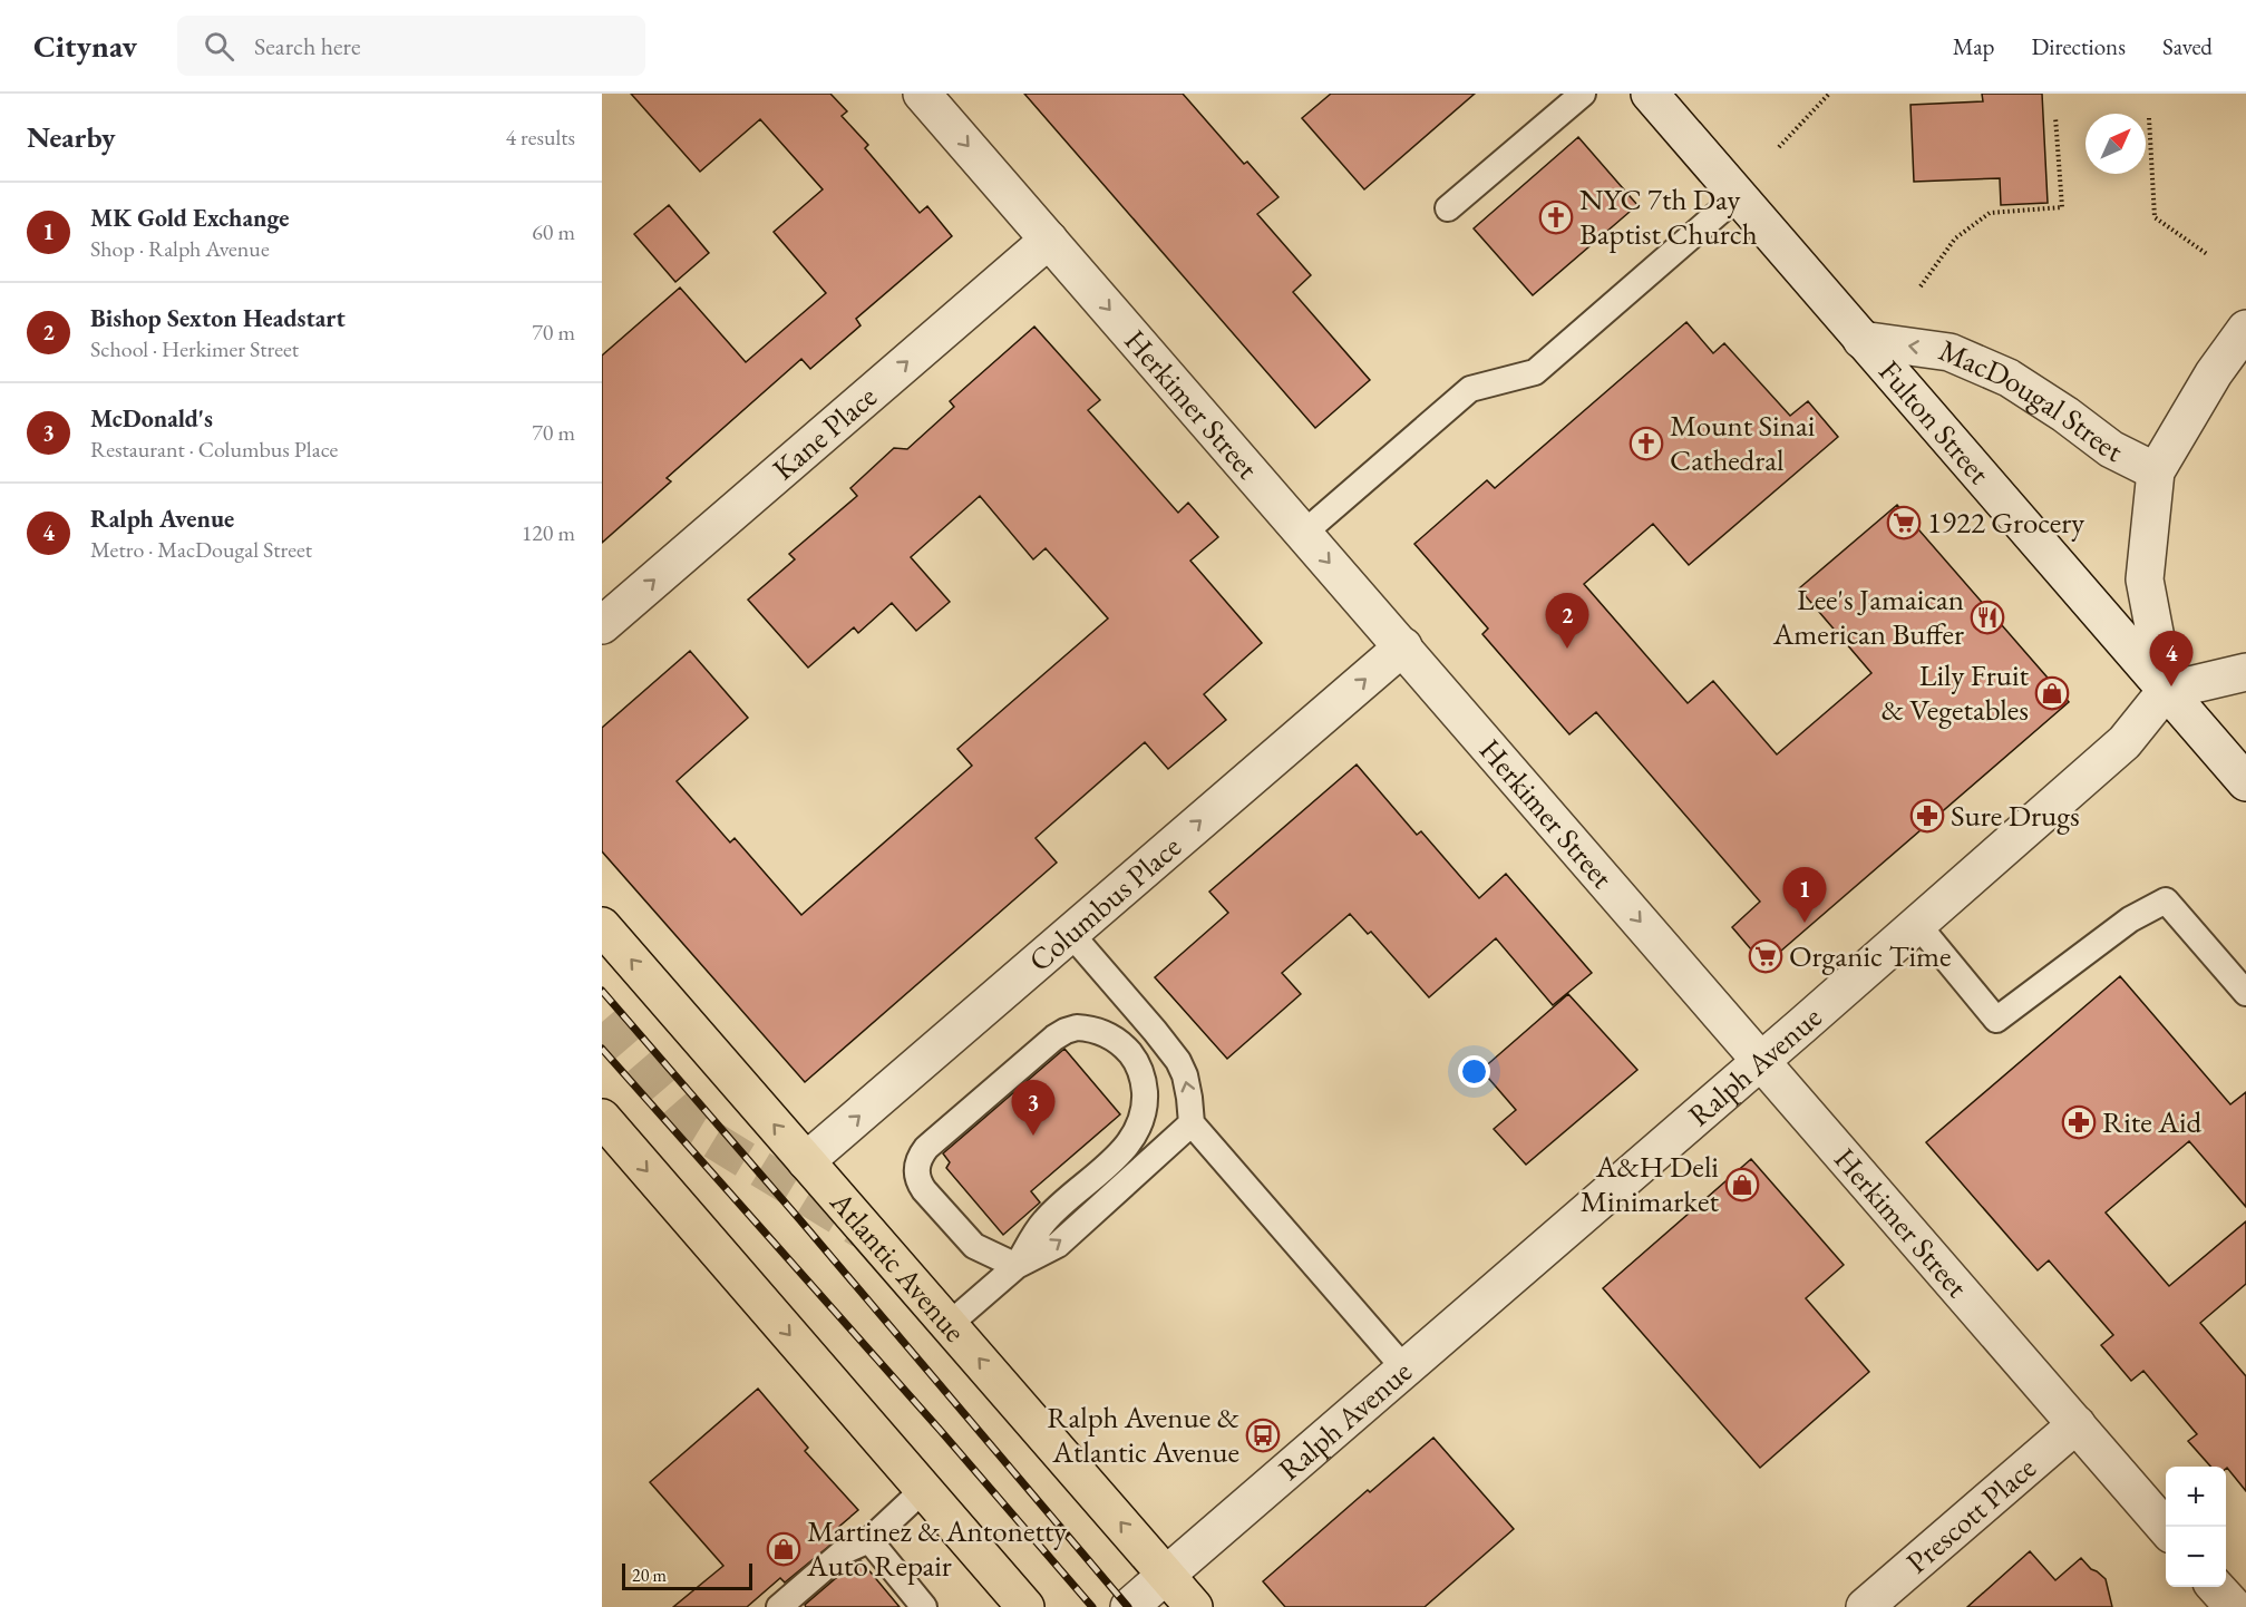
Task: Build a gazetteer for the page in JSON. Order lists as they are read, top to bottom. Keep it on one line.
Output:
{"streets":{"main road":["Atlantic Avenue"],"street":["Herkimer Street","MacDougal Street","Fulton Street","Kane Place","Columbus Place","Ralph Avenue","Prescott Place"]},"crossings":[["Herkimer Street","Kane Place"],["Herkimer Street","Columbus Place"],["Herkimer Street","Ralph Avenue"],["Herkimer Street","Prescott Place"],["MacDougal Street","Fulton Street"],["Fulton Street","Ralph Avenue"],["Columbus Place","Atlantic Avenue"],["Ralph Avenue","Atlantic Avenue"]],"one_way":["Herkimer Street","MacDougal Street","Kane Place","Columbus Place"],"places":{"church":["NYC 7th Day Baptist Church","Mount Sinai Cathedral"],"supermarket":["1922 Grocery","Organic Time"],"restaurant":["Lee's Jamaican American Buffer"],"shop":["Lily Fruit & Vegetables","A&H Deli Minimarket","Martinez & Antonetty Auto Repair"],"pharmacy":["Sure Drugs","Rite Aid"],"bus stop":["Ralph Avenue & Atlantic Avenue"]},"scale_bar":"20 m","north":"top right","page":{"header":"Citynav","search":"Search here","nav":["Map","Directions","Saved"],"heading":["Nearby","4 results"],"list":[{"mark":"1","name":"MK Gold Exchange","note":"Shop · Ralph Avenue","value":"60 m"},{"mark":"2","name":"Bishop Sexton Headstart","note":"School · Herkimer Street","value":"70 m"},{"mark":"3","name":"McDonald's","note":"Restaurant · Columbus Place","value":"70 m"},{"mark":"4","name":"Ralph Avenue","note":"Metro · MacDougal Street","value":"120 m"}],"pins":["2","4","1","3"],"map_buttons":["+","−"],"scale":"20 m"}}
